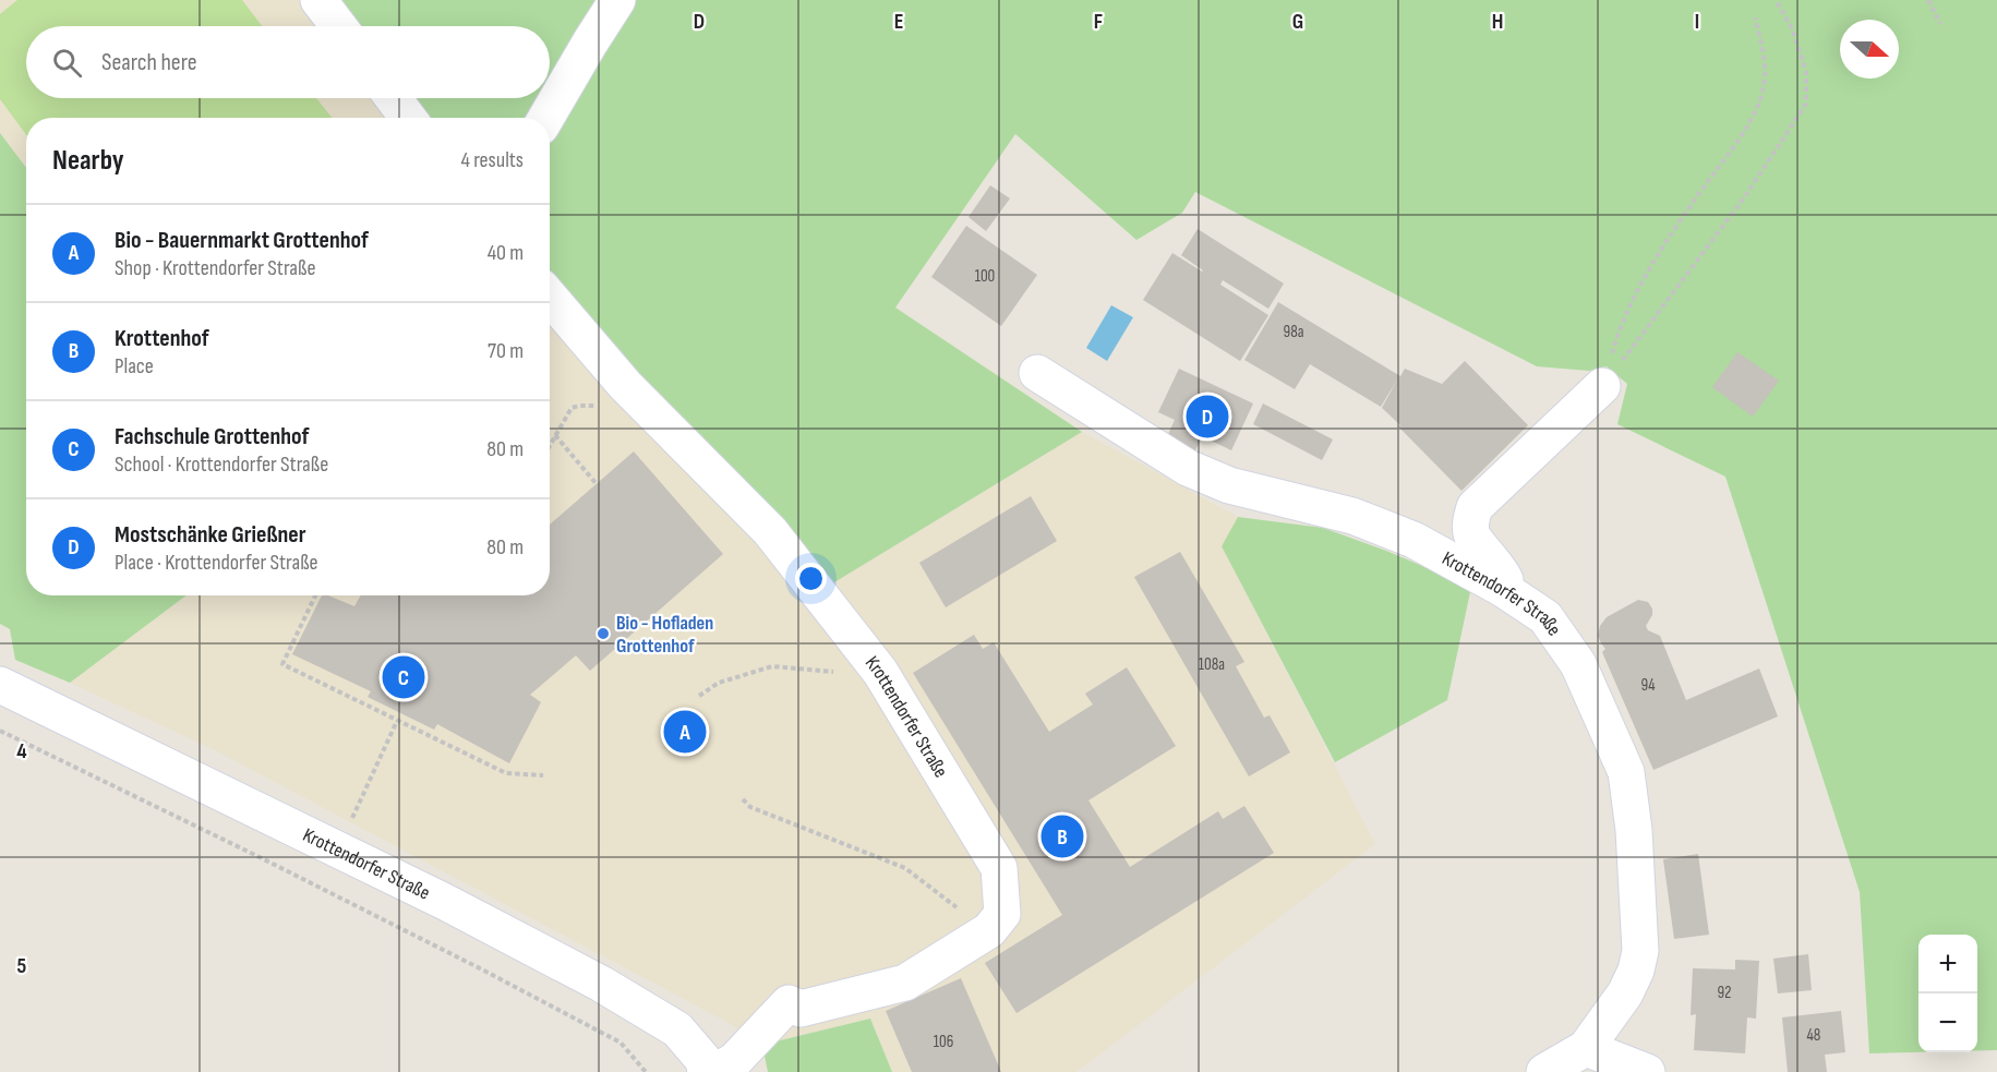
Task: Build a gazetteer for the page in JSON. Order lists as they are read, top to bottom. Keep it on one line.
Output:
{"streets":{"street":["Krottendorfer Straße"]},"places":["Bio - Hofladen Grottenhof"],"house_numbers":["100","98a","108a","94","92","48","106"],"north":"right","page":{"search":"Search here","heading":["Nearby","4 results"],"list":[{"mark":"A","name":"Bio - Bauernmarkt Grottenhof","note":"Shop · Krottendorfer Straße","value":"40 m"},{"mark":"B","name":"Krottenhof","note":"Place","value":"70 m"},{"mark":"C","name":"Fachschule Grottenhof","note":"School · Krottendorfer Straße","value":"80 m"},{"mark":"D","name":"Mostschänke Grießner","note":"Place · Krottendorfer Straße","value":"80 m"}],"pins":["D","C","A","B"],"map_buttons":["+","−"]},"grid":{"columns":["D","E","F","G","H","I"],"rows":["4","5"]}}
